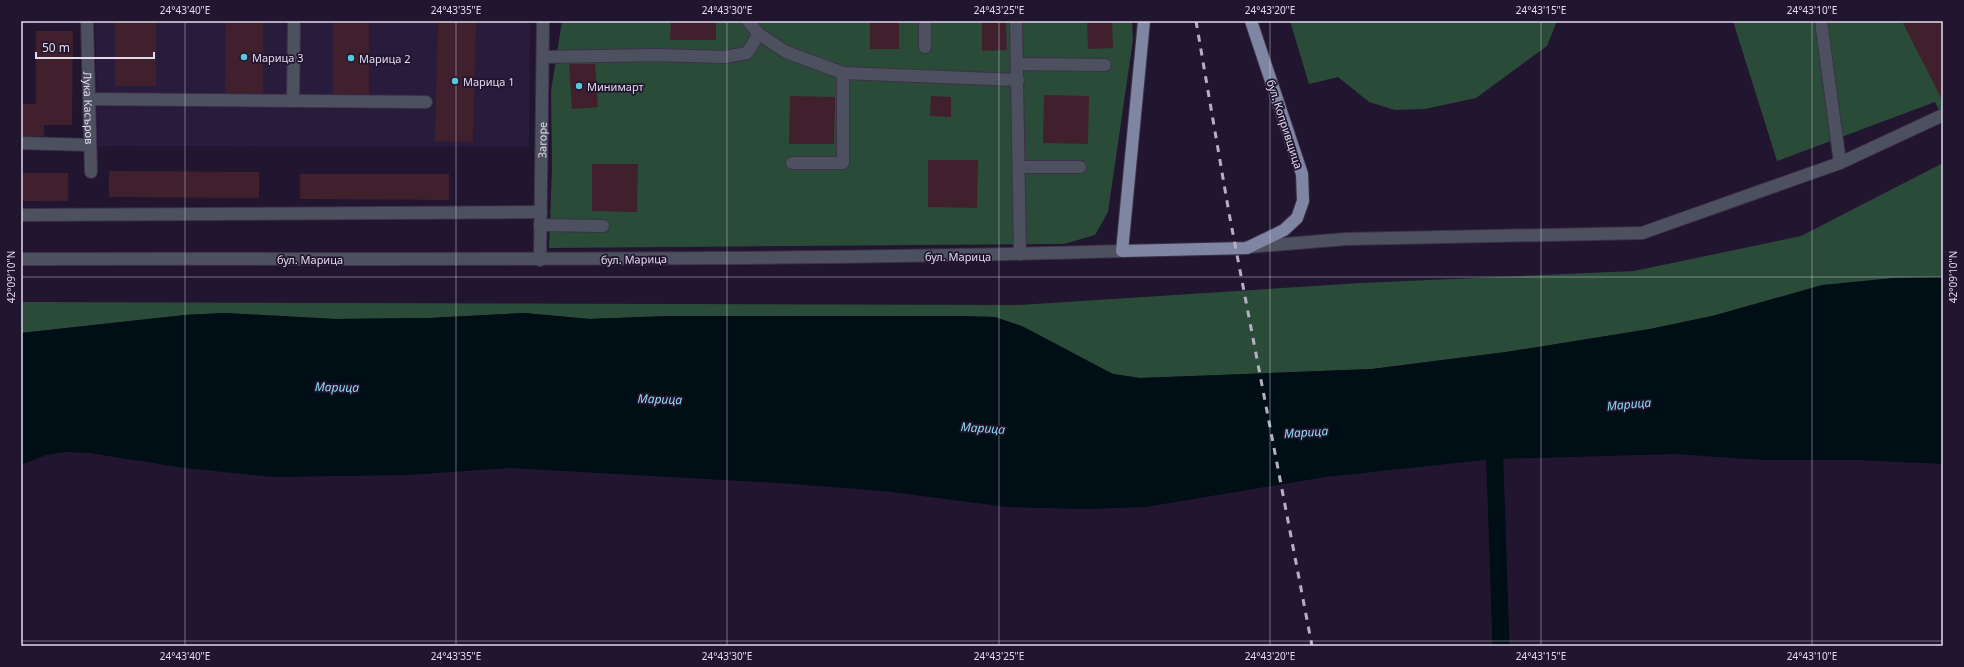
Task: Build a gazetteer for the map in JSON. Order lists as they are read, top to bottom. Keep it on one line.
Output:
{"streets":{"main road":["бул. Копривщица","бул. Марица"],"street":["Лука Касъров","Загоре"]},"crossings":[["бул. Копривщица","бул. Марица"],["Загоре","бул. Марица"]],"water":["Марица"],"places":["Марица 3","Марица 2","Марица 1","Минимарт"],"scale_bar":"50 m","coordinates":["24°43'40\"E","24°43'35\"E","24°43'30\"E","24°43'25\"E","24°43'20\"E","24°43'15\"E","24°43'10\"E","42°09'10\"N"]}
